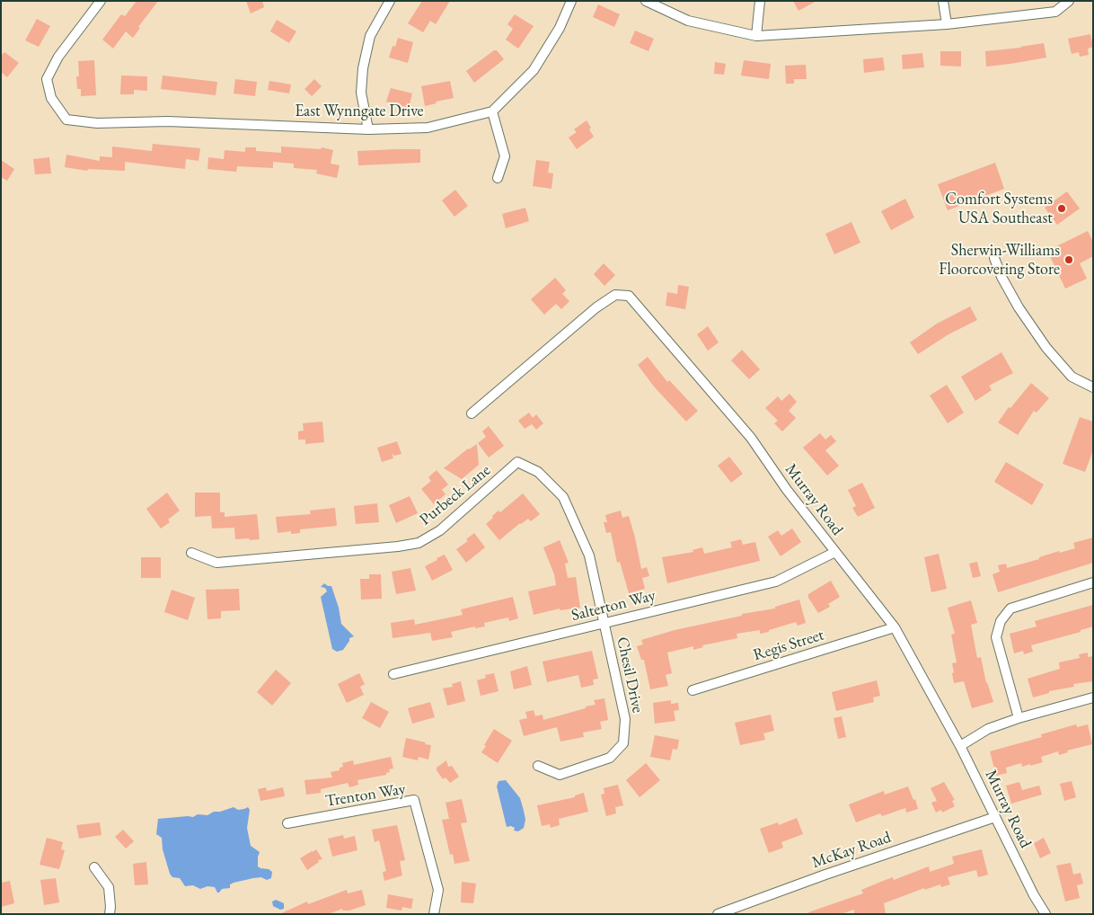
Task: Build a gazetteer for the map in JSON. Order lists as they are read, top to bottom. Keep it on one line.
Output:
{"streets":{"street":["East Wynngate Drive","Purbeck Lane","Murray Road","Salterton Way","Regis Street","Chesil Drive","Trenton Way","McKay Road"]},"crossings":[["Purbeck Lane","Salterton Way"],["Purbeck Lane","Chesil Drive"],["Murray Road","Salterton Way"],["Murray Road","Regis Street"],["Murray Road","McKay Road"],["Salterton Way","Chesil Drive"]],"places":["Comfort Systems USA Southeast","Sherwin-Williams Floorcovering Store"]}
